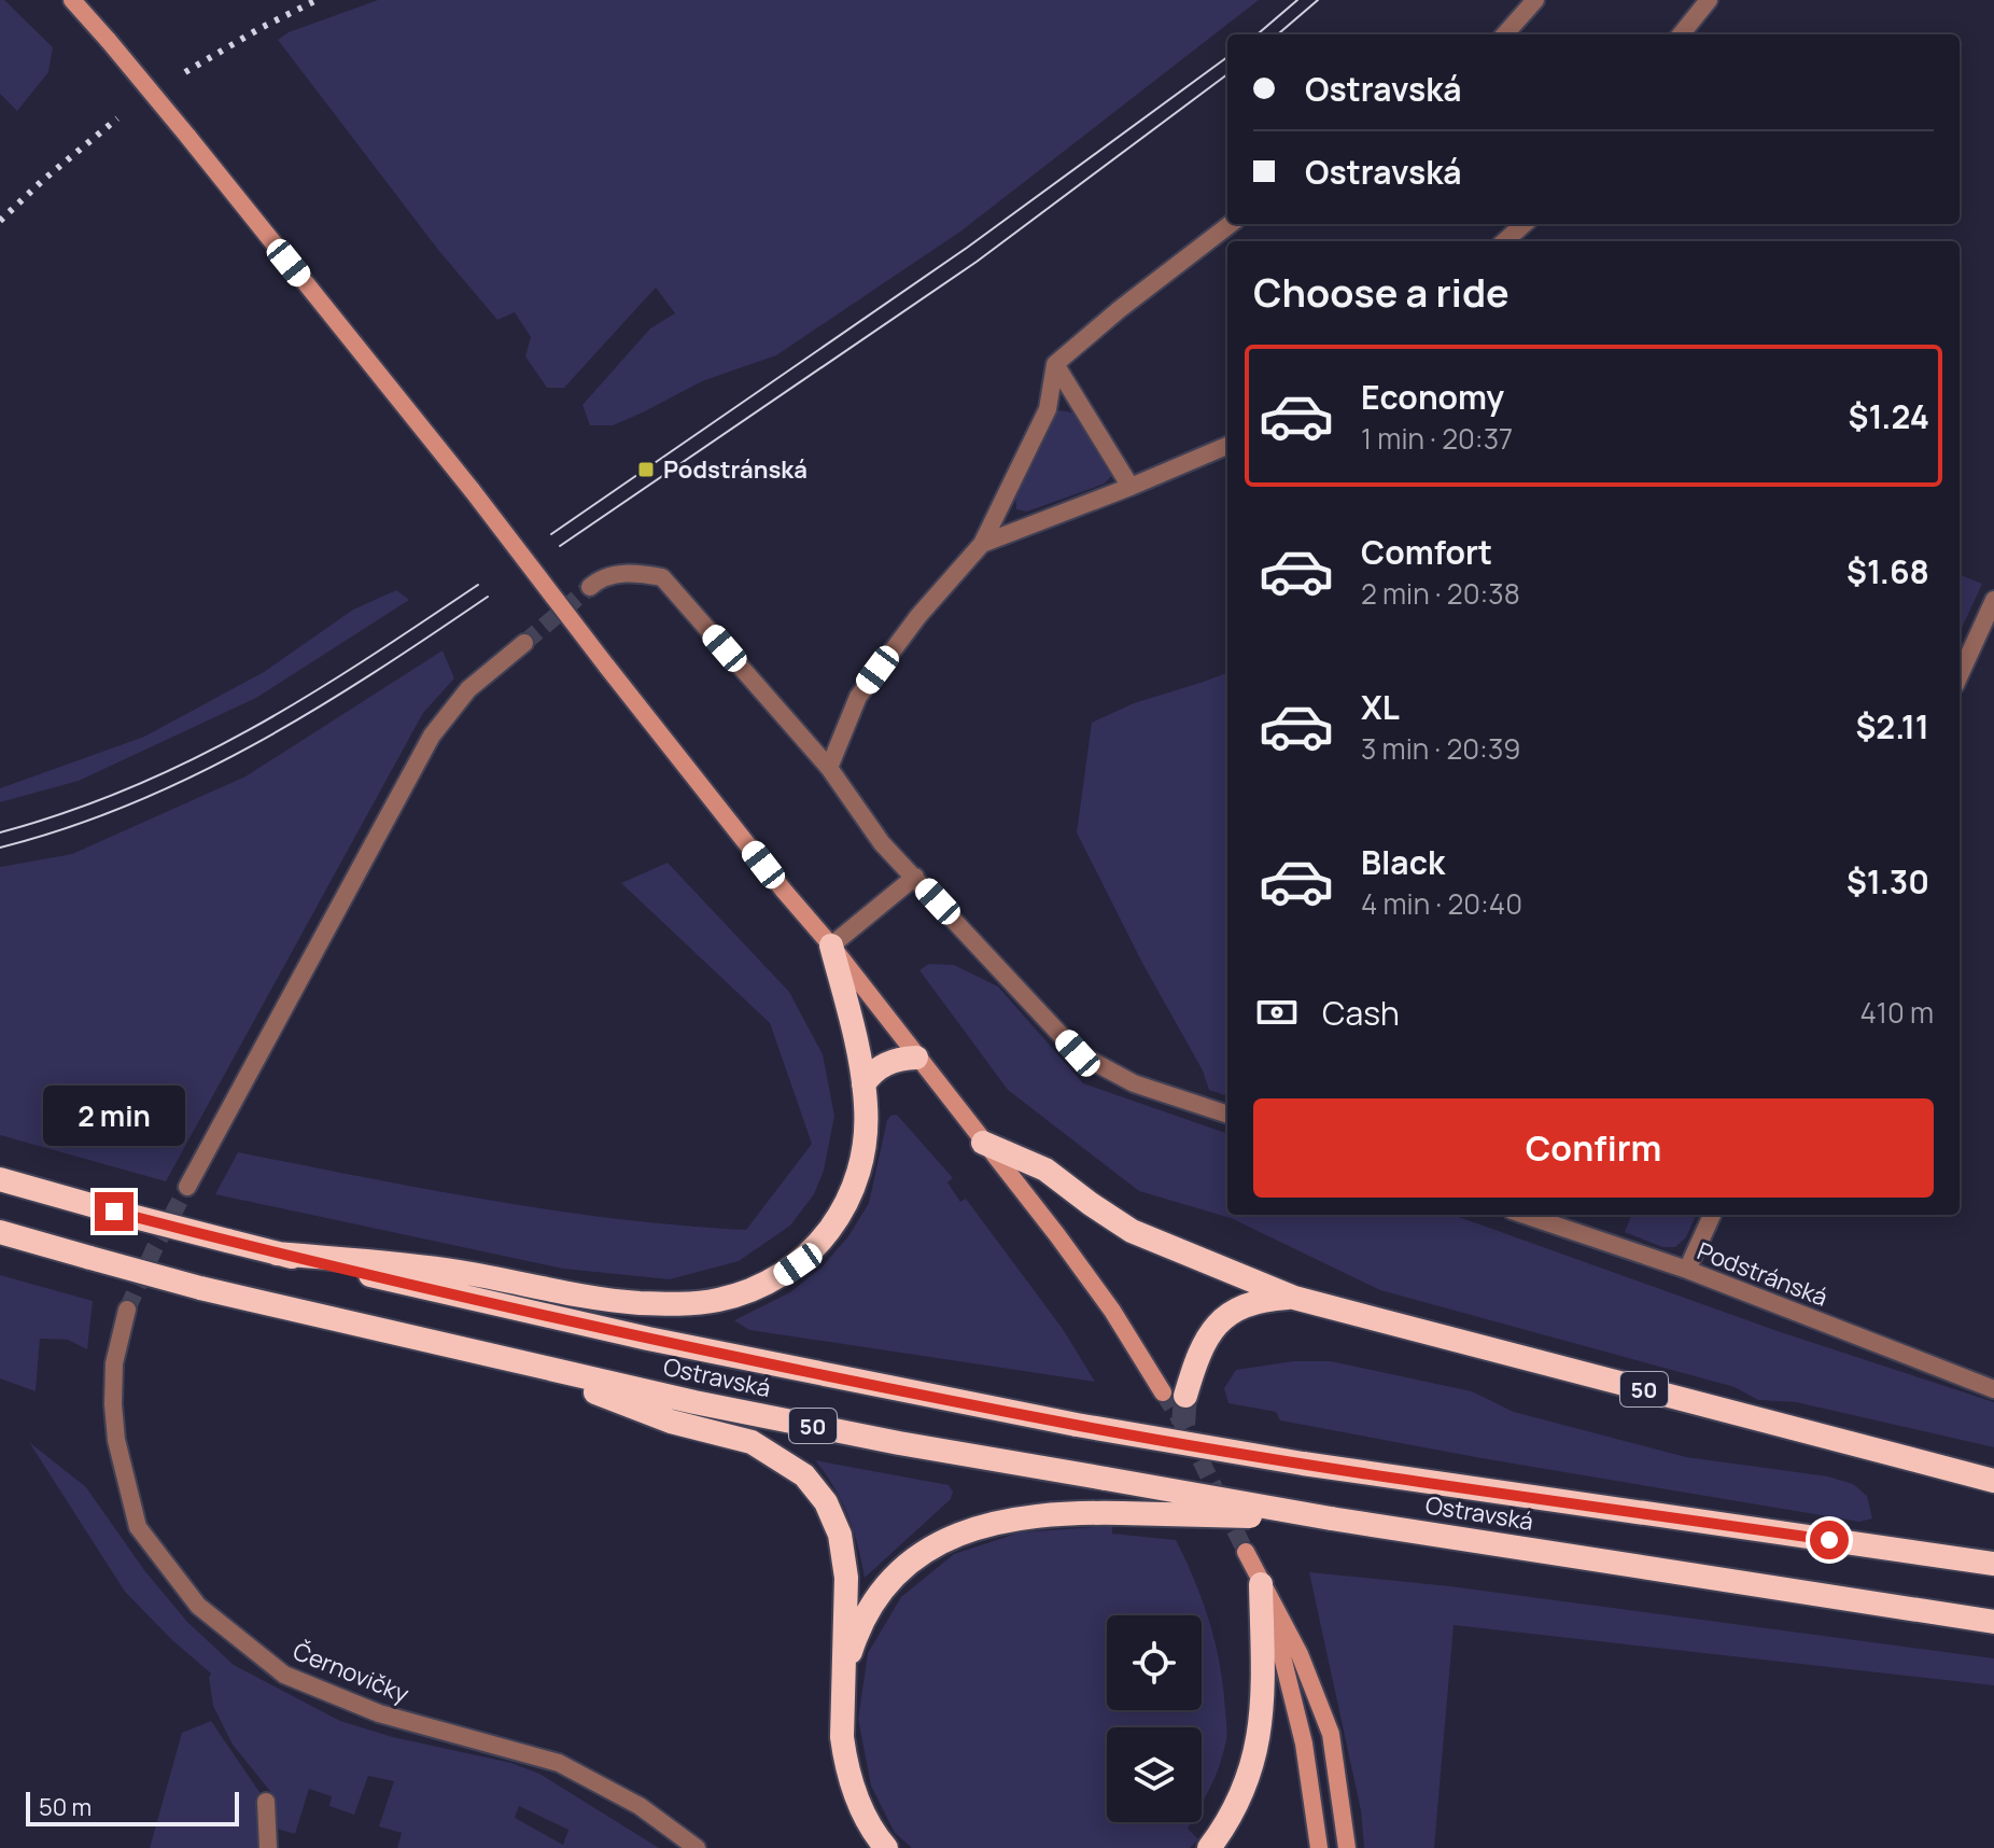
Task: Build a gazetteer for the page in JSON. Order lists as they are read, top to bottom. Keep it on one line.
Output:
{"streets":{"highway":["Ostravská","50"],"street":["Podstránská","Černovičky"]},"crossings":[["Ostravská","50"]],"places":{"transit":["Podstránská"]},"scale_bar":"50 m","page":{"banner":["Ostravská","Ostravská"],"heading":"Choose a ride","list":[{"name":"Economy","note":"1 min · 20:37","value":"$1.24"},{"name":"Comfort","note":"2 min · 20:38","value":"$1.68"},{"name":"XL","note":"3 min · 20:39","value":"$2.11"},{"name":"Black","note":"4 min · 20:40","value":"$1.30"}],"pay":["Cash","410 m"],"buttons":"Confirm","bubble":"2 min","scale":"50 m"}}
